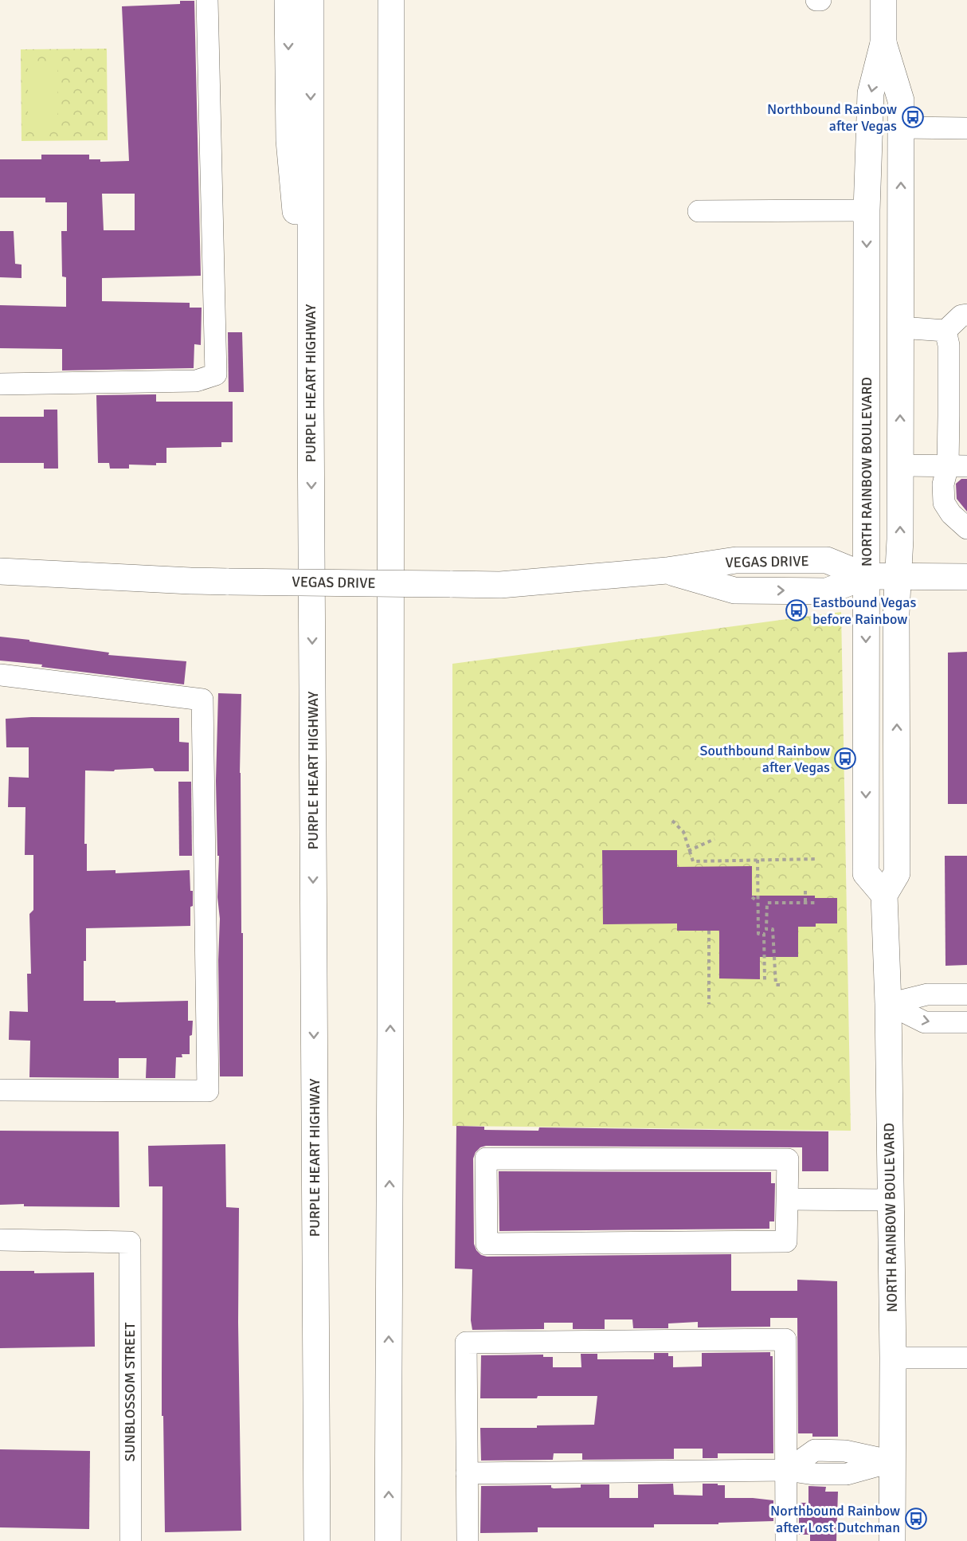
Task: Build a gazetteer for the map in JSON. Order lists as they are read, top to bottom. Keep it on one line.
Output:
{"streets":{"main road":["PURPLE HEART HIGHWAY","NORTH RAINBOW BOULEVARD","VEGAS DRIVE"],"street":["SUNBLOSSOM STREET"]},"crossings":[["NORTH RAINBOW BOULEVARD","VEGAS DRIVE"]],"places":{"bus stop":["Northbound Rainbow after Vegas","Eastbound Vegas before Rainbow","Southbound Rainbow after Vegas","Northbound Rainbow after Lost Dutchman"]}}
